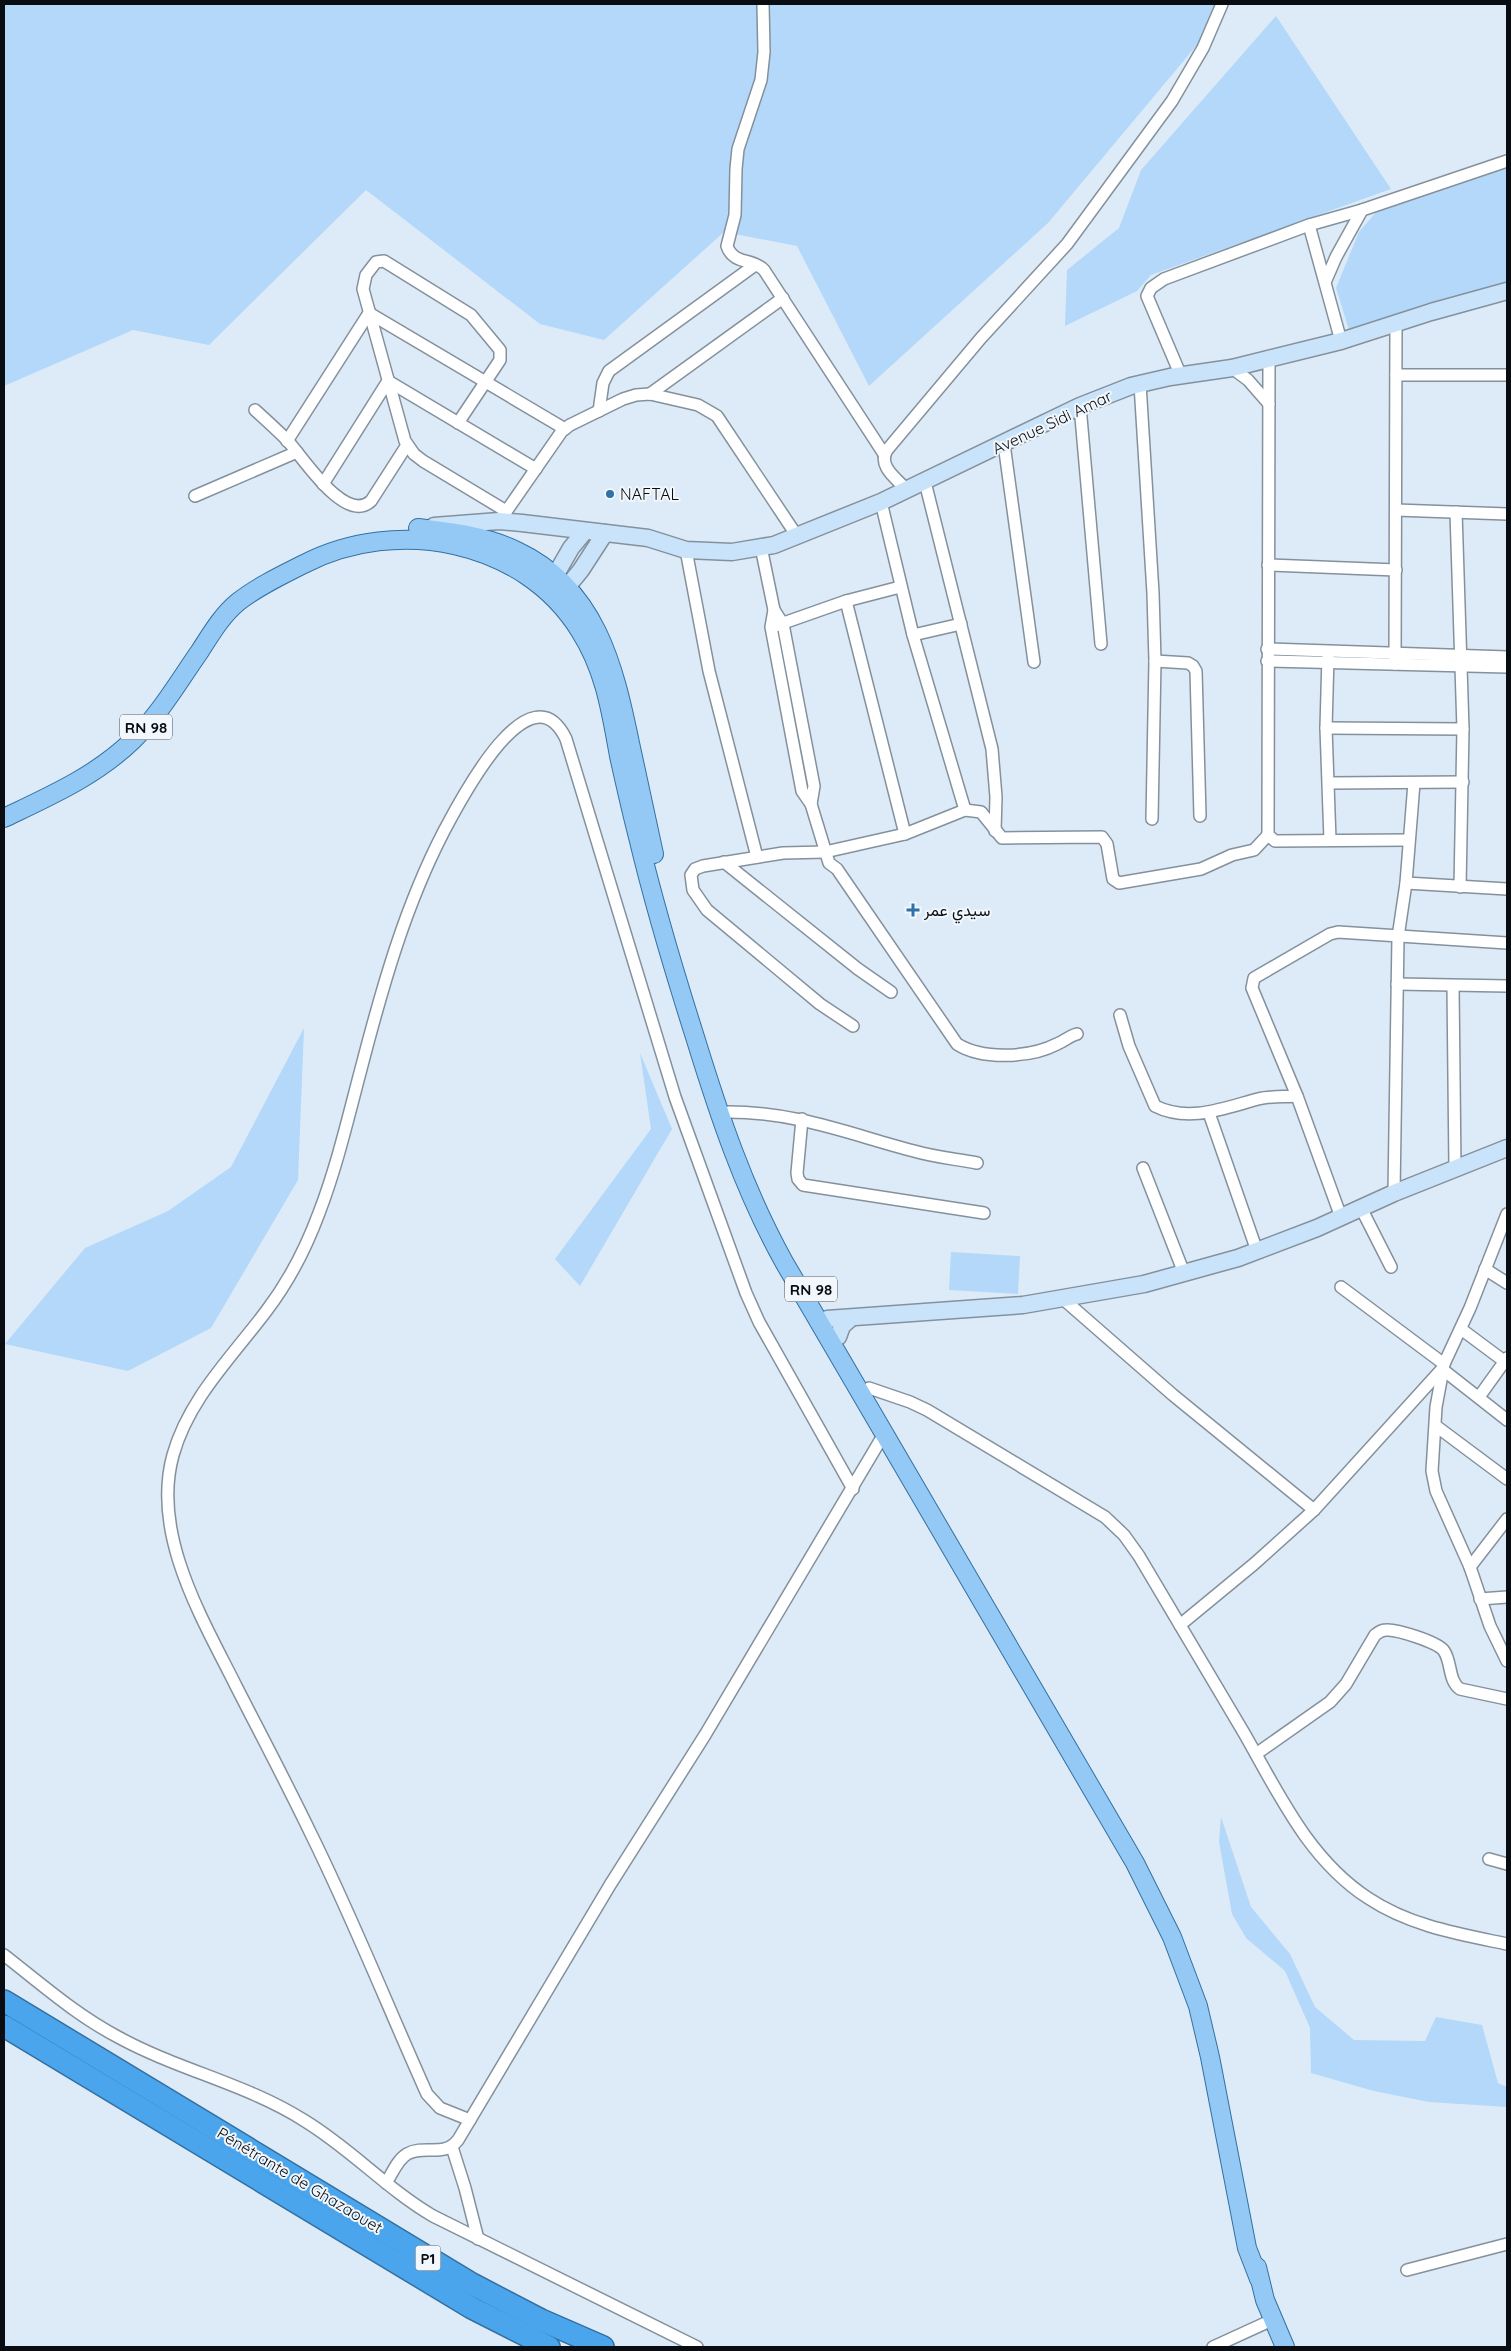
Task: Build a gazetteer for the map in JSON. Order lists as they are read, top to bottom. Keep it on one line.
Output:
{"streets":{"highway":["Pénétrante de Ghazaouet","P1"],"main road":["RN 98"],"street":["Avenue Sidi Amar"]},"crossings":[["Avenue Sidi Amar","RN 98"]],"places":{"other":["NAFTAL"],"health":["سيدي عمر"]}}
